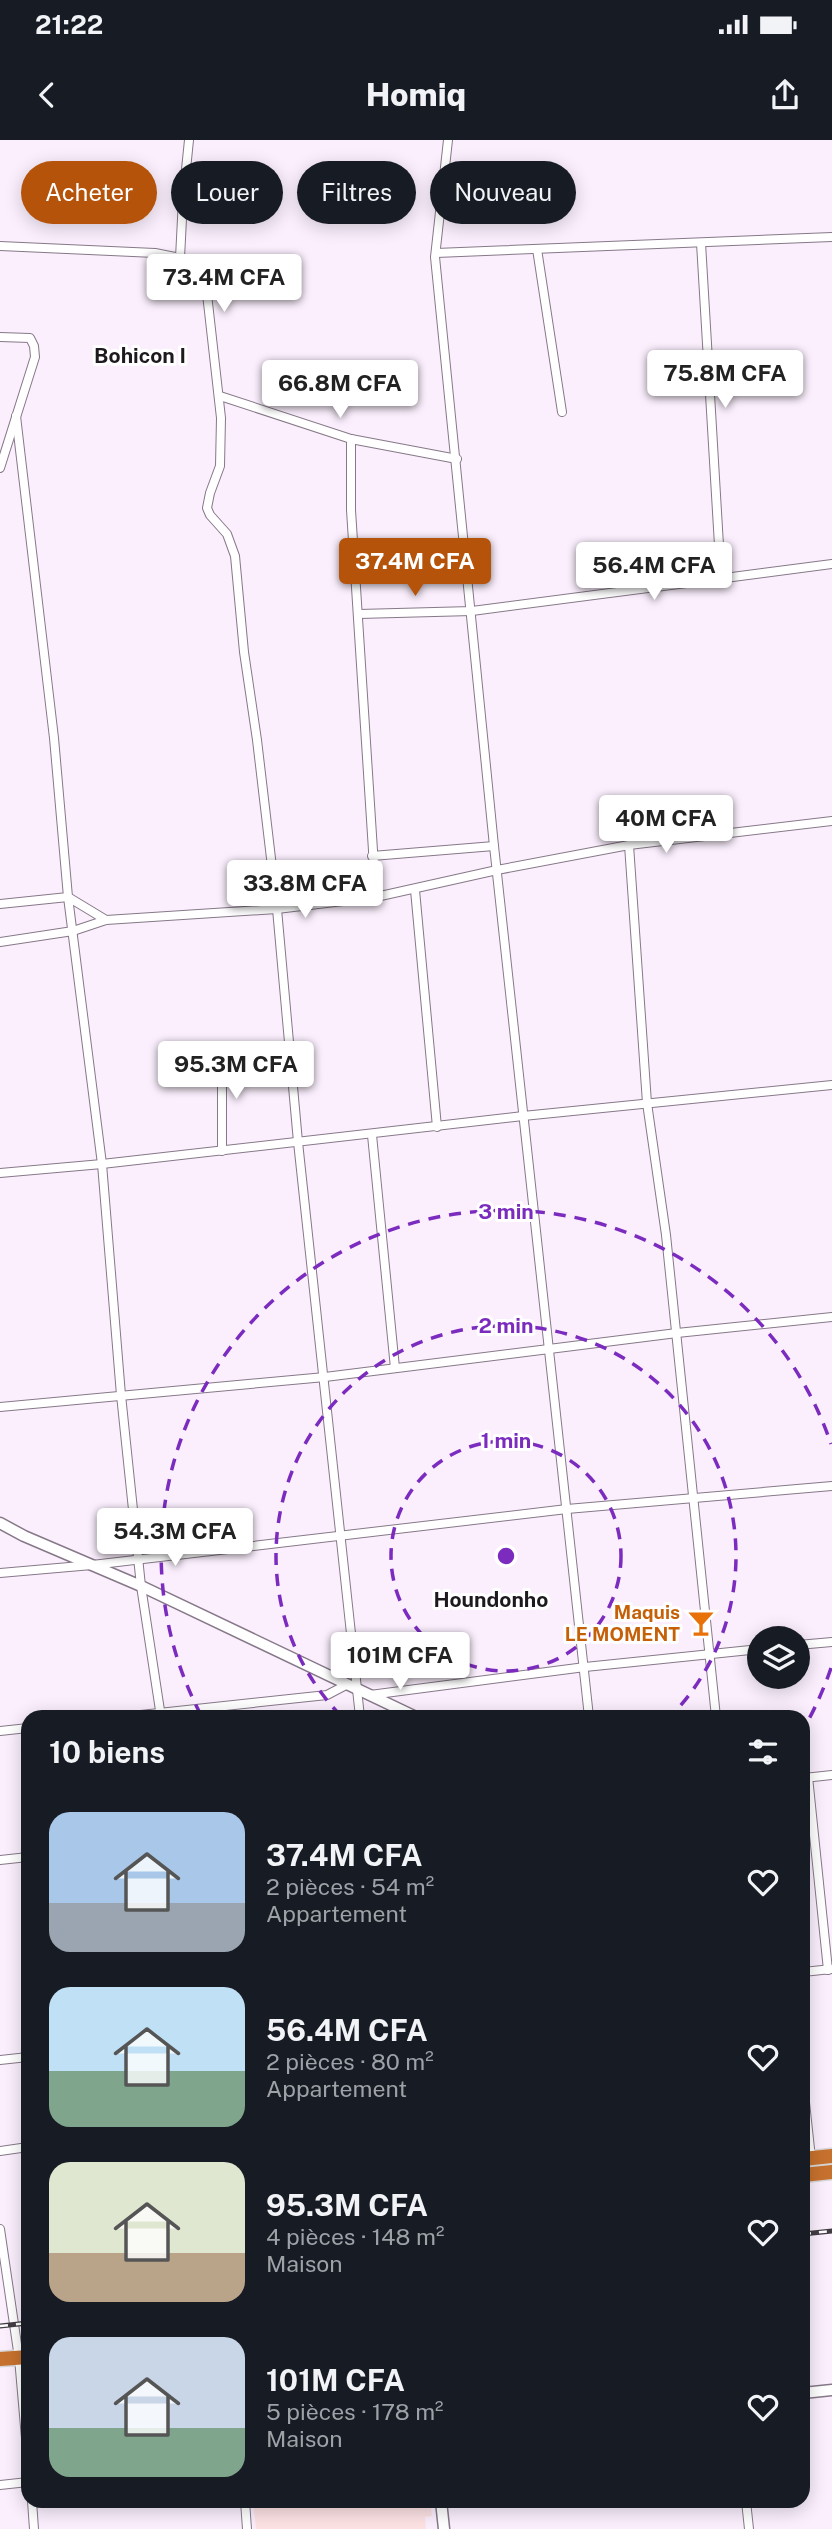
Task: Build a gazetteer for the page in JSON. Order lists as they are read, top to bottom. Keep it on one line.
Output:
{"districts":["Bohicon I","Houndonho"],"places":{"bar":["Maquis LE MOMENT"]},"page":{"status":"21:22","header":"Homiq","chip":["Acheter","Louer","Filtres","Nouveau"],"price":["73.4M CFA","75.8M CFA","66.8M CFA","37.4M CFA","56.4M CFA","40M CFA","33.8M CFA","95.3M CFA","54.3M CFA","101M CFA"],"heading":"10 biens","list":[{"name":"37.4M CFA","note":"2 pièces · 54 m² · Appartement"},{"name":"56.4M CFA","note":"2 pièces · 80 m² · Appartement"},{"name":"95.3M CFA","note":"4 pièces · 148 m² · Maison"},{"name":"101M CFA","note":"5 pièces · 178 m² · Maison"}]},"rings":["3 min","2 min","1 min"]}
